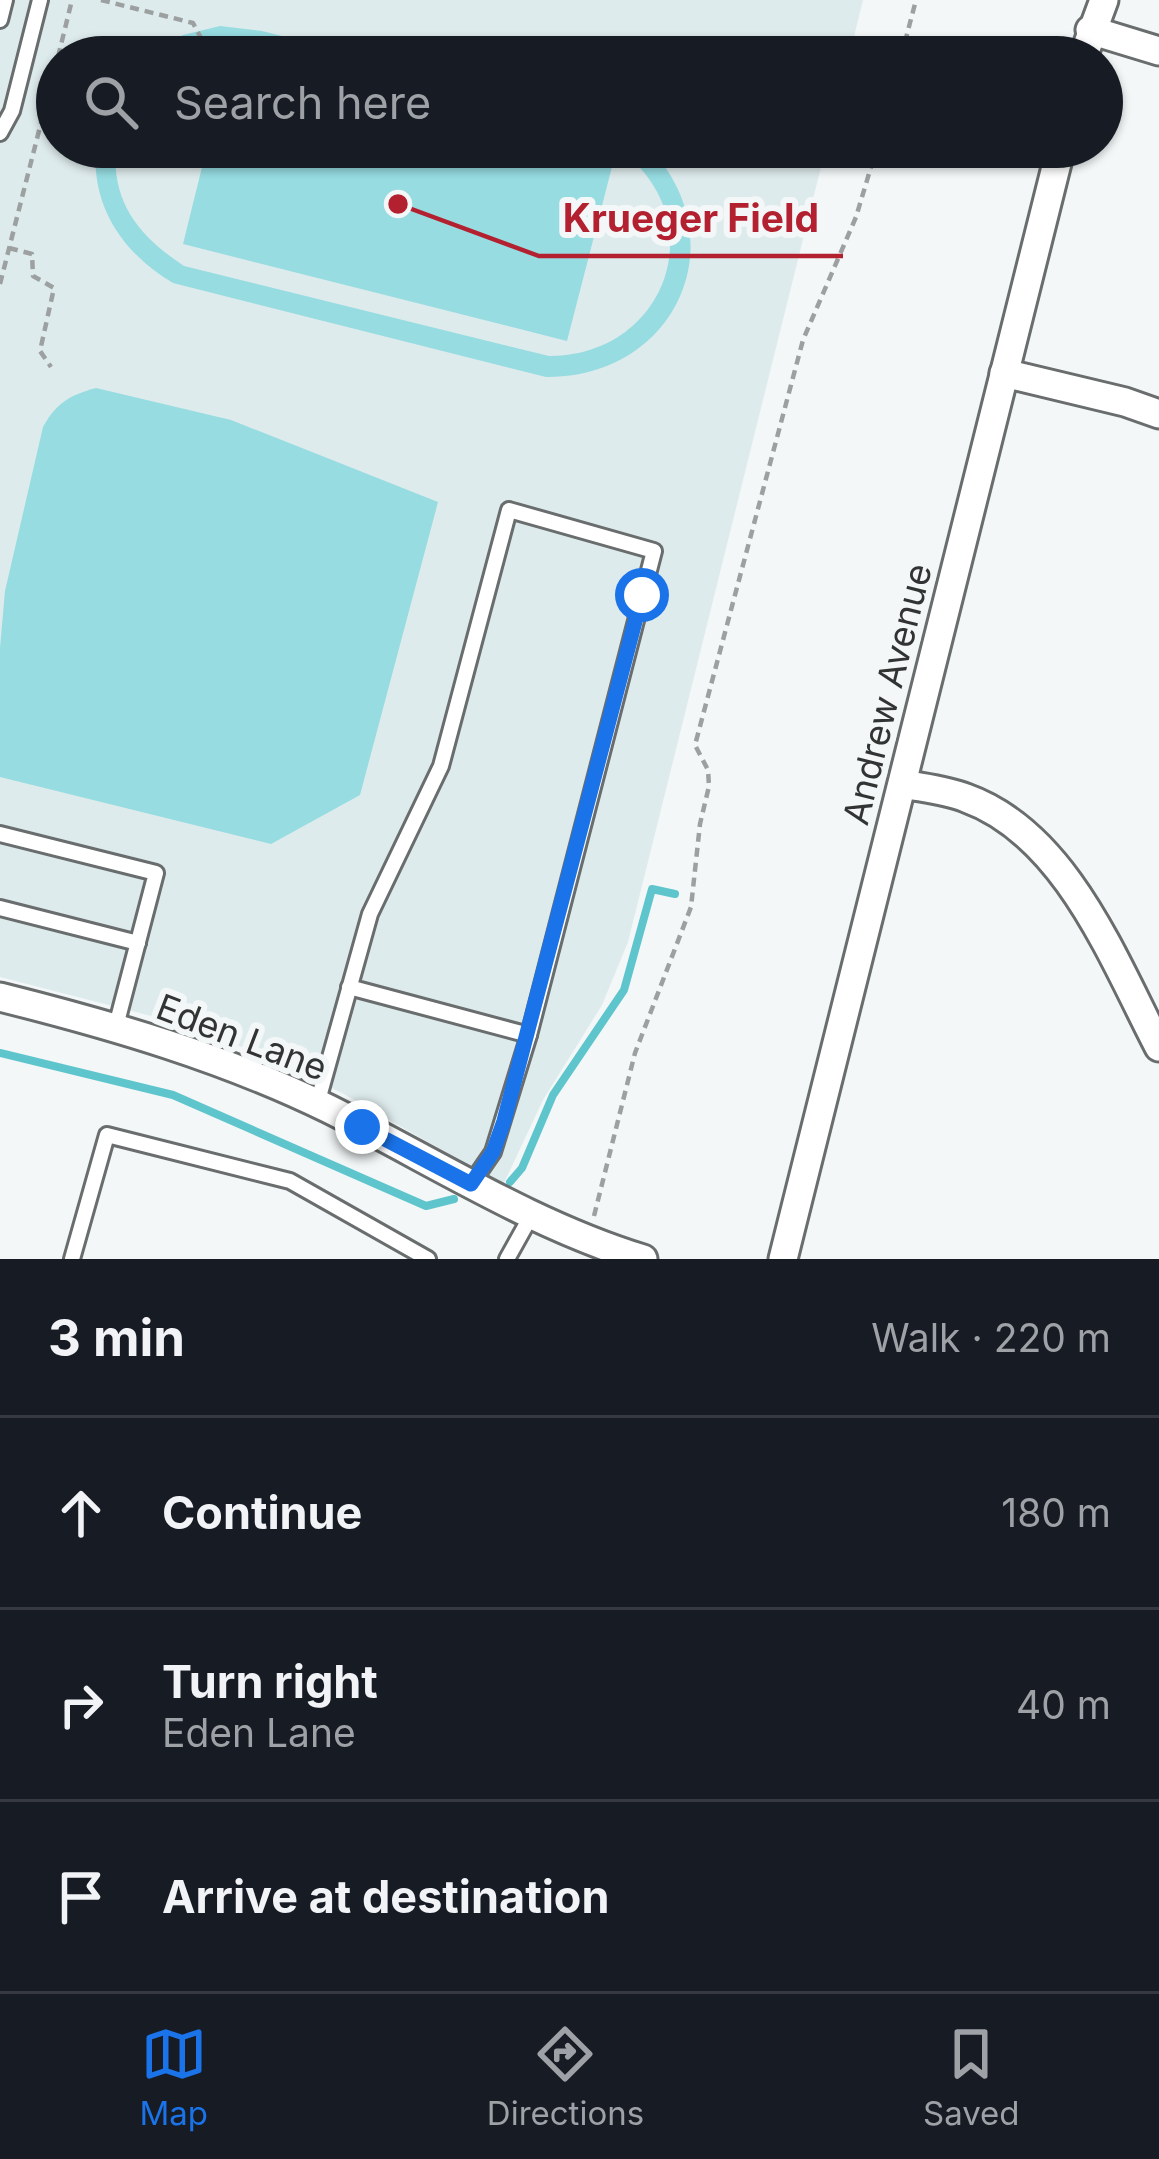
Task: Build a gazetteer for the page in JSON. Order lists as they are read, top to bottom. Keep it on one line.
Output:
{"streets":{"street":["Andrew Avenue","Eden Lane"]},"places":["Krueger Field"],"page":{"search":"Search here","heading":["3 min","Walk · 220 m"],"list":[["Continue","180 m"],["Turn right","Eden Lane","40 m"],"Arrive at destination"],"nav":["Map","Directions","Saved"]}}
